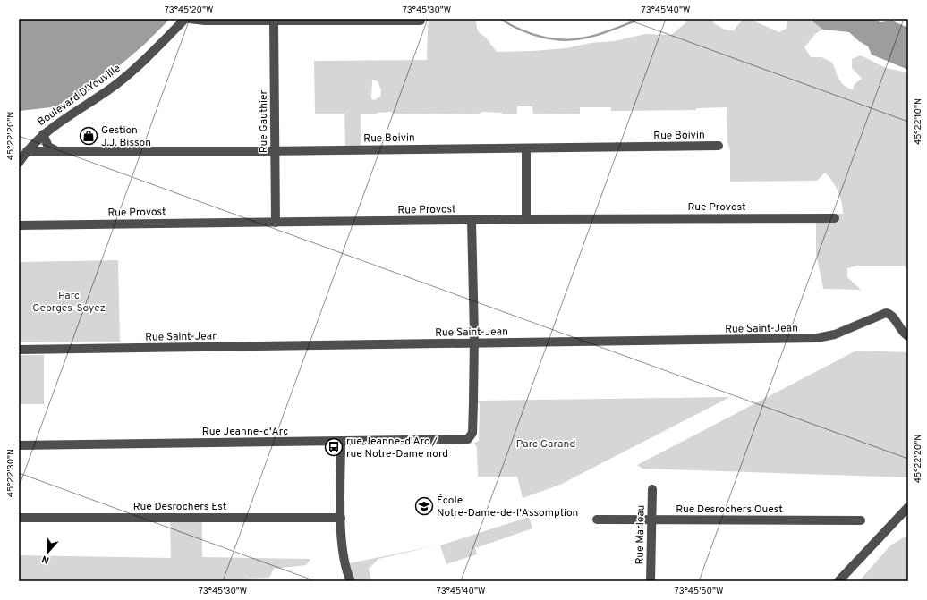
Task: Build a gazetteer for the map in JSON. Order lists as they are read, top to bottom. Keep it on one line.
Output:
{"streets":{"street":["Boulevard D'Youville","Rue Gauthier","Rue Boivin","Rue Provost","Rue Saint-Jean","Rue Jeanne-d'Arc","Rue Desrochers Est","Rue Desrochers Ouest","Rue Marleau"]},"crossings":[["Boulevard D'Youville","Rue Boivin"],["Rue Gauthier","Rue Boivin"],["Rue Gauthier","Rue Provost"],["Rue Saint-Jean","Rue Jeanne-d'Arc"],["Rue Desrochers Ouest","Rue Marleau"]],"parks":["Parc Georges-Soyez","Parc Garand"],"places":{"shop":["Gestion J.J. Bisson"],"bus stop":["rue Jeanne-d'Arc / rue Notre-Dame nord"],"school or university":["École Notre-Dame-de-l'Assomption"]},"north":"bottom","coordinates":["73°45'20\"W","73°45'30\"W","73°45'40\"W","45°22'10\"N","45°22'20\"N","45°22'30\"N","73°45'50\"W"]}
